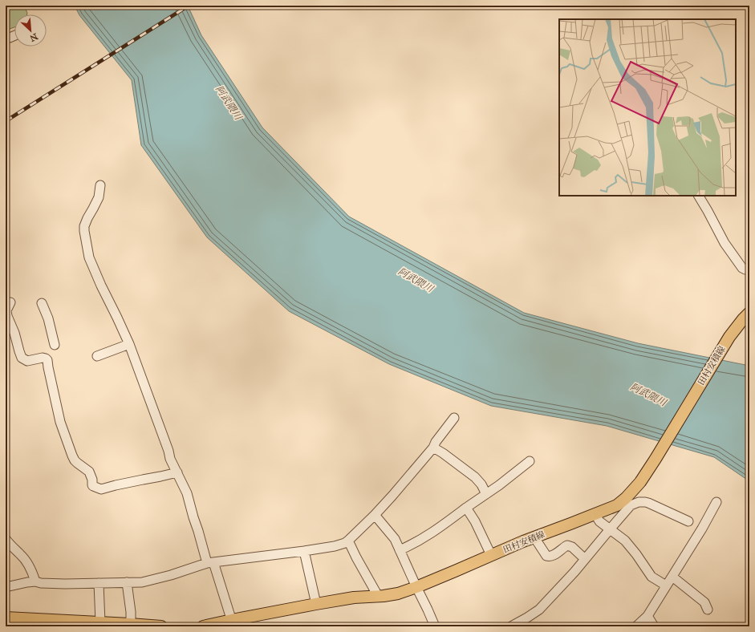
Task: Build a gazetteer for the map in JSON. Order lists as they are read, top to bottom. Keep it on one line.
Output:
{"streets":{"main road":["田村安積線"]},"water":["阿武隈川"],"north":"bottom right"}
